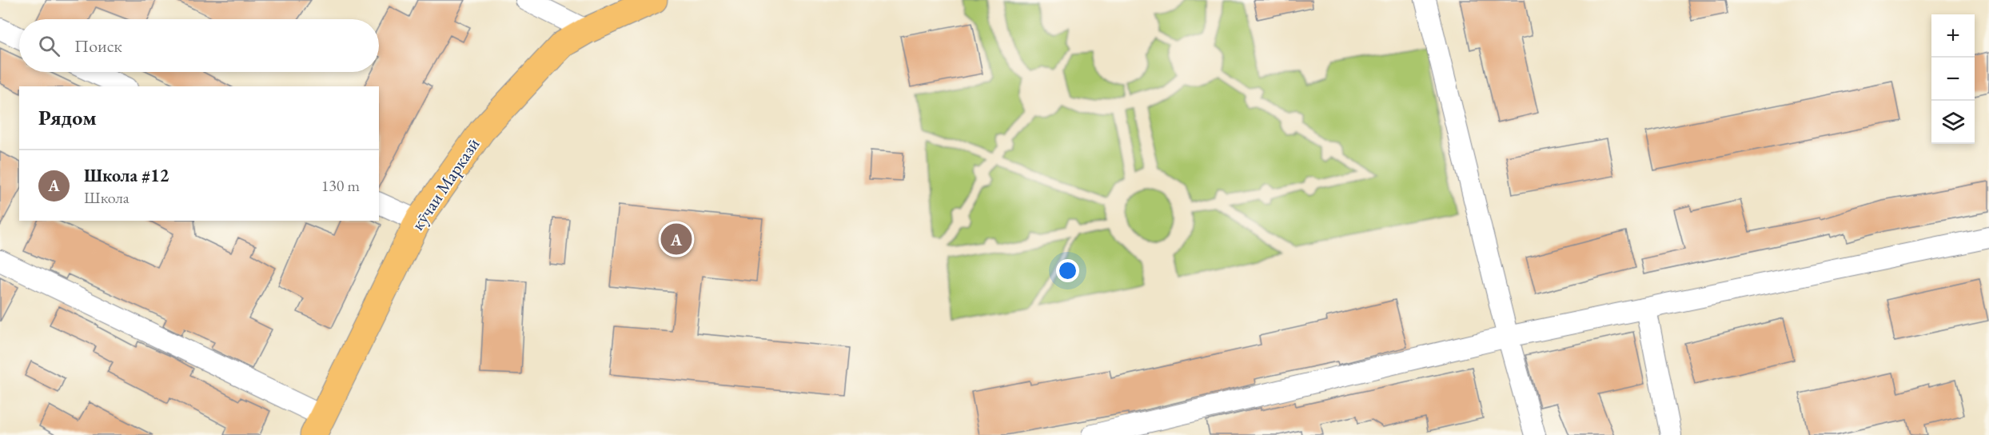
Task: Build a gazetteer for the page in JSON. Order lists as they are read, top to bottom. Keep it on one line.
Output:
{"streets":{"main road":["кӯчаи Марказӣ"]},"page":{"map_buttons":["+","−"],"search":"Поиск","heading":"Рядом","list":[{"mark":"A","name":"Школа #12","note":"Школа","value":"130 m"}],"pins":"A"}}
